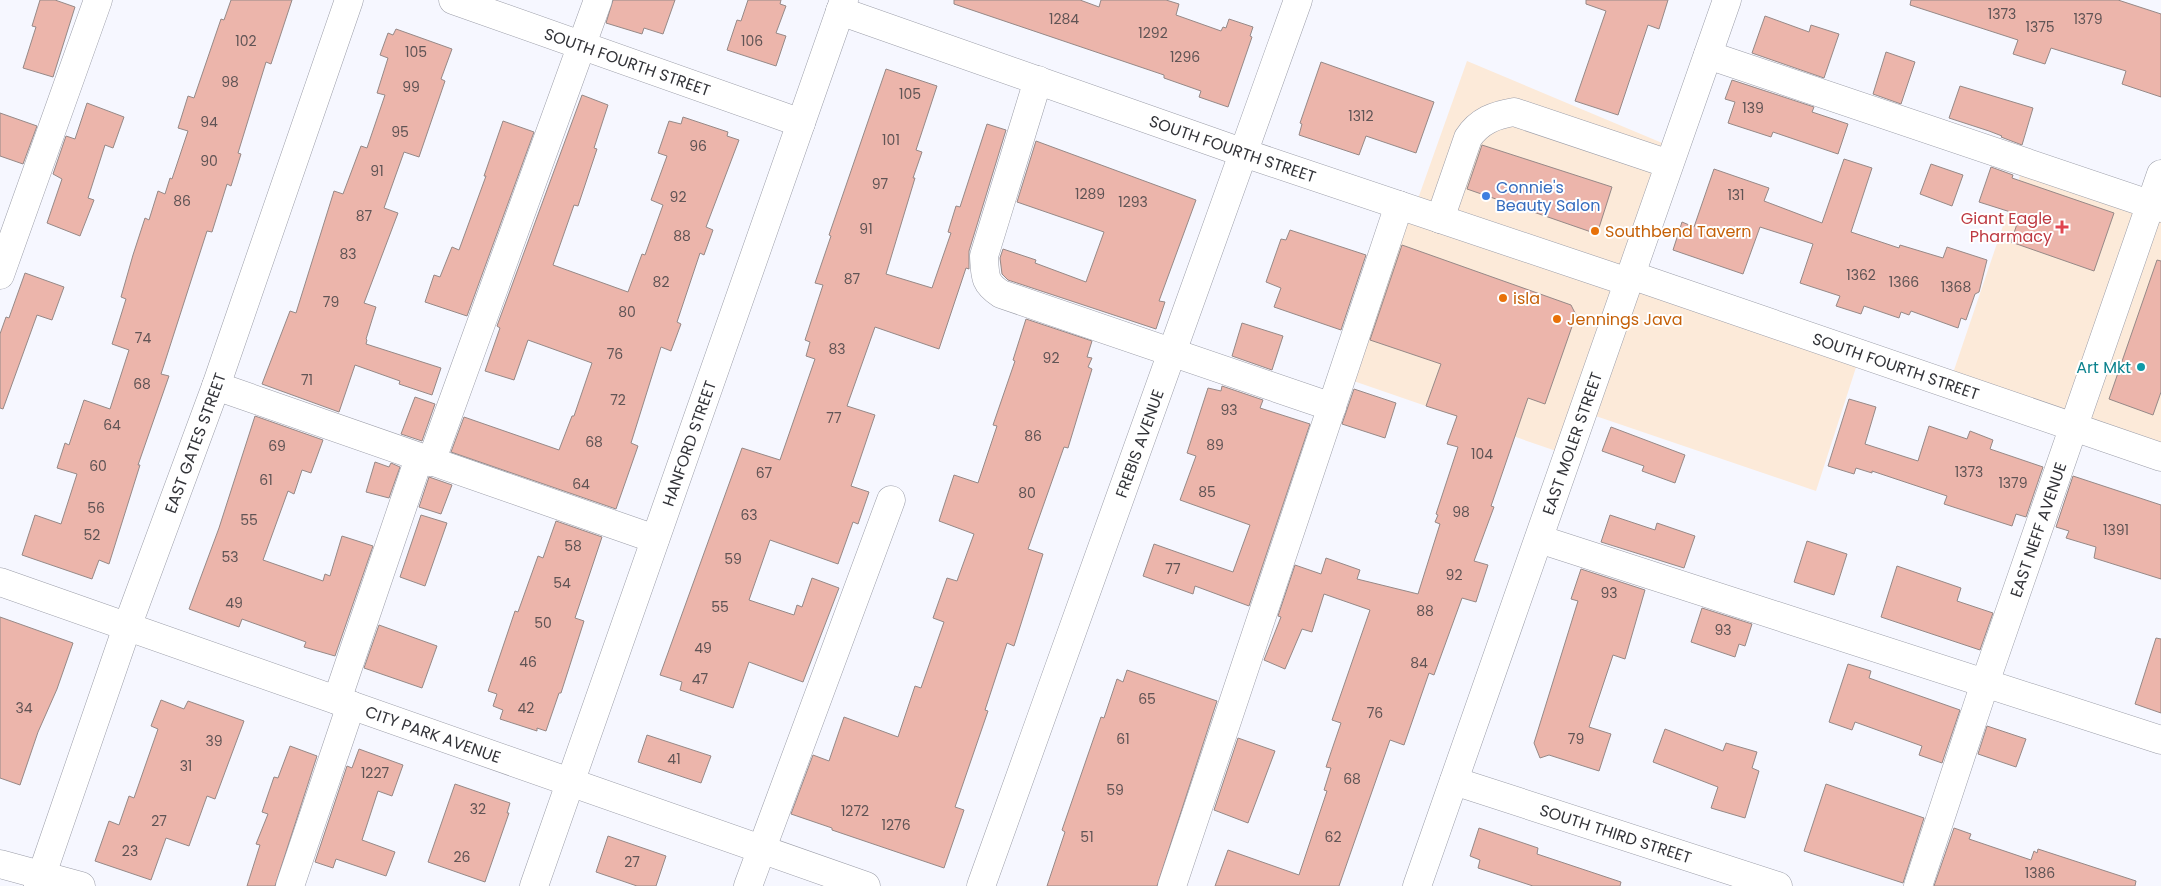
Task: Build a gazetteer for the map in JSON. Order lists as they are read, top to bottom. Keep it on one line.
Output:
{"streets":{"street":["SOUTH FOURTH STREET","EAST GATES STREET","HANFORD STREET","FREBIS AVENUE","EAST MOLER STREET","EAST NEFF AVENUE","CITY PARK AVENUE","SOUTH THIRD STREET"]},"crossings":[["SOUTH FOURTH STREET","HANFORD STREET"],["SOUTH FOURTH STREET","FREBIS AVENUE"],["SOUTH FOURTH STREET","EAST MOLER STREET"],["SOUTH FOURTH STREET","EAST NEFF AVENUE"],["EAST GATES STREET","CITY PARK AVENUE"],["HANFORD STREET","CITY PARK AVENUE"],["EAST MOLER STREET","SOUTH THIRD STREET"]],"places":{"other":["Connie's Beauty Salon","Southbend Tavern","isla","Jennings Java","Art Mkt"],"health":["Giant Eagle Pharmacy"]},"house_numbers":["1373","1284","1379","1375","1292","102","106","105","1296","98","99","105","139","1312","94","95","101","96","90","91","97","1289","131","92","86","1293","87","91","88","83","1362","87","82","1366","1368","79","80","74","83","76","92","71","68","72","93","77","64","86","68","89","69","104","60","1373","67","61","1379","64","85","80","56","98","63","55","1391","52","58","53","59","77","92","54","93","49","55","88","50","93","49","46","84","47","65","34","42","76","61","79","39","41","31","1227","68","59","32","1272","27","1276","51","62","23","26","27","1386"]}
